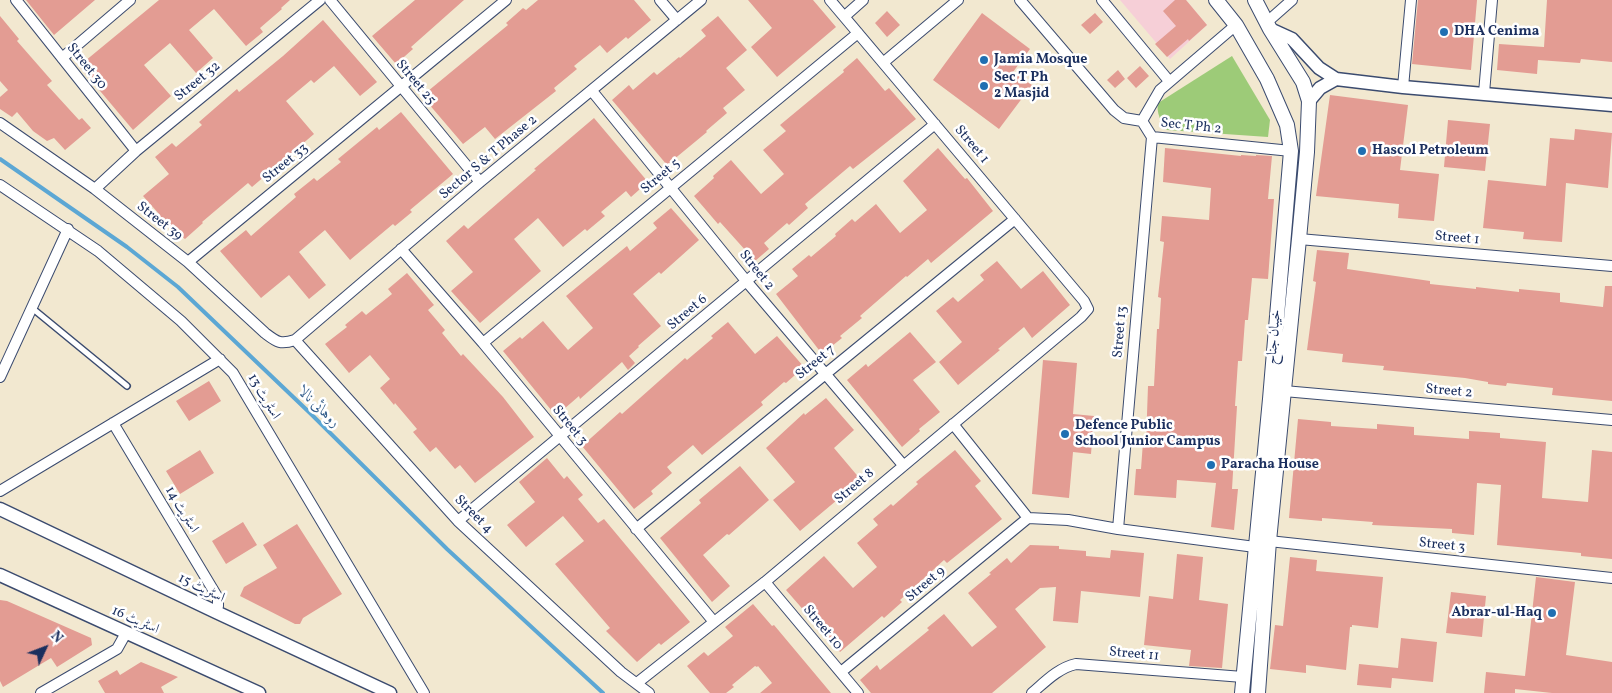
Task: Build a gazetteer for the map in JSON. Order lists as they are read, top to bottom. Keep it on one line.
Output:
{"streets":{"main road":["خیبان جناح"],"street":["Street 30","Street 32","Street 25","Sec T Ph 2","Street 1","Sector S & T Phase 2","Street 33","Street 5","Street 39","Street 2","Street 6","Street 13","Street 7","اسٹریٹ 13","Street 3","Street 8","اسٹریٹ 14","Street 4","Street 9","اسٹریٹ 15","اسٹریٹ 16","Street 10","Street 11"]},"crossings":[["Street 30","Street 32"],["Street 32","Street 39"],["Street 25","Sector S & T Phase 2"],["Street 25","Street 33"],["Sec T Ph 2","Street 13"],["Sec T Ph 2","خیبان جناح"],["Street 1","Street 5"],["Street 1","Street 6"],["Street 1","خیبان جناح"],["Street 1","Street 7"],["Street 1","Street 8"],["Sector S & T Phase 2","Street 39"],["Sector S & T Phase 2","Street 2"],["Sector S & T Phase 2","Street 3"],["Sector S & T Phase 2","Street 4"],["Street 33","Street 39"],["Street 5","Street 2"],["Street 5","Street 3"],["Street 39","Street 4"],["Street 2","Street 6"],["Street 2","خیبان جناح"],["Street 2","Street 7"],["Street 2","Street 8"],["Street 6","Street 3"],["Street 6","Street 4"],["خیبان جناح","Street 3"],["خیبان جناح","Street 11"],["Street 7","Street 3"],["Street 3","Street 8"],["Street 8","Street 4"],["Street 8","Street 10"],["اسٹریٹ 14","اسٹریٹ 15"],["Street 9","Street 10"]],"water":["روہائی نالا"],"places":["DHA Cenima","Jamia Mosque","Sec T Ph 2 Masjid","Hascol Petroleum","Defence Public School Junior Campus","Paracha House","Abrar-ul-Haq"],"north":"top right"}
